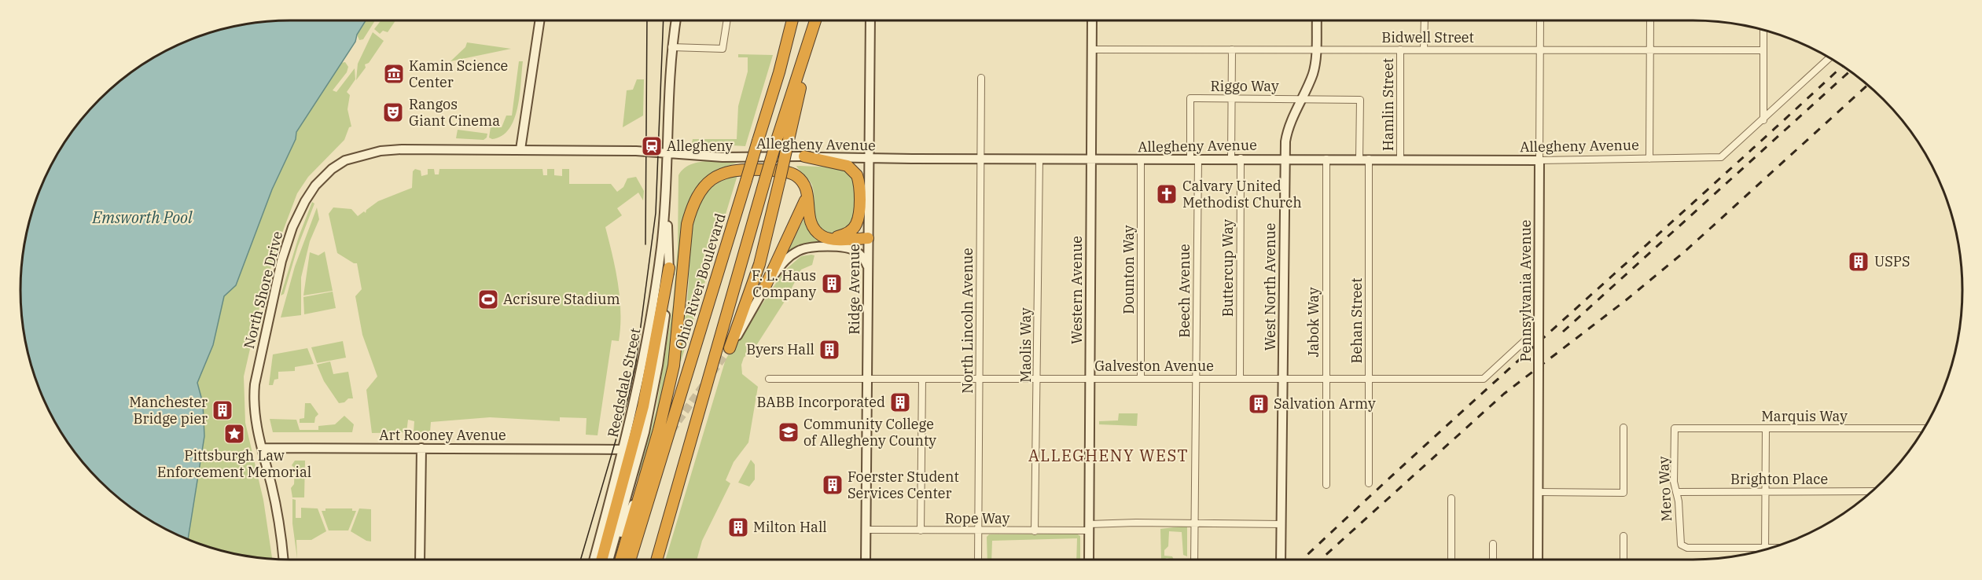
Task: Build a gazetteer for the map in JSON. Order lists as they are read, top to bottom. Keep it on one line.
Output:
{"streets":{"highway":["Ohio River Boulevard"],"main road":["Allegheny Avenue","West North Avenue","Ridge Avenue","North Shore Drive","Western Avenue","Pennsylvania Avenue","Reedsdale Street","Art Rooney Avenue"],"street":["Bidwell Street","Riggo Way","Hamlin Street","Buttercup Way","Dounton Way","Beech Avenue","North Lincoln Avenue","Behan Street","Jabok Way","Maolis Way","Galveston Avenue","Marquis Way","Brighton Place","Mero Way","Rope Way"]},"crossings":[["Bidwell Street","Hamlin Street"],["Bidwell Street","Buttercup Way"],["Bidwell Street","West North Avenue"],["Bidwell Street","Western Avenue"],["Bidwell Street","Pennsylvania Avenue"],["Riggo Way","Allegheny Avenue"],["Riggo Way","Buttercup Way"],["Riggo Way","West North Avenue"],["Riggo Way","Beech Avenue"],["Riggo Way","Behan Street"],["Hamlin Street","Allegheny Avenue"],["Allegheny Avenue","Buttercup Way"],["Allegheny Avenue","Dounton Way"],["Allegheny Avenue","West North Avenue"],["Allegheny Avenue","Ridge Avenue"],["Allegheny Avenue","North Shore Drive"],["Allegheny Avenue","Western Avenue"],["Allegheny Avenue","Beech Avenue"],["Allegheny Avenue","Pennsylvania Avenue"],["Allegheny Avenue","North Lincoln Avenue"],["Allegheny Avenue","Behan Street"],["Allegheny Avenue","Jabok Way"],["Allegheny Avenue","Maolis Way"],["Allegheny Avenue","Reedsdale Street"],["Buttercup Way","Galveston Avenue"],["Dounton Way","Galveston Avenue"],["West North Avenue","Galveston Avenue"],["West North Avenue","Rope Way"],["Ridge Avenue","Galveston Avenue"],["Ridge Avenue","Rope Way"],["North Shore Drive","Art Rooney Avenue"],["Western Avenue","Galveston Avenue"],["Western Avenue","Rope Way"],["Beech Avenue","Galveston Avenue"],["Beech Avenue","Rope Way"],["North Lincoln Avenue","Galveston Avenue"],["North Lincoln Avenue","Rope Way"],["Behan Street","Galveston Avenue"],["Jabok Way","Galveston Avenue"],["Maolis Way","Galveston Avenue"],["Maolis Way","Rope Way"],["Reedsdale Street","Art Rooney Avenue"],["Marquis Way","Mero Way"],["Brighton Place","Mero Way"]],"districts":["ALLEGHENY WEST"],"water":["Emsworth Pool"],"places":{"museum":["Kamin Science Center"],"theatre":["Rangos Giant Cinema"],"station":["Allegheny"],"church":["Calvary United Methodist Church"],"building":["USPS","F. L. Haus Company","Byers Hall","BABB Incorporated","Salvation Army","Manchester Bridge pier","Foerster Student Services Center","Milton Hall"],"sports":["Acrisure Stadium"],"school or university":["Community College of Allegheny County"],"place":["Pittsburgh Law Enforcement Memorial"]}}
